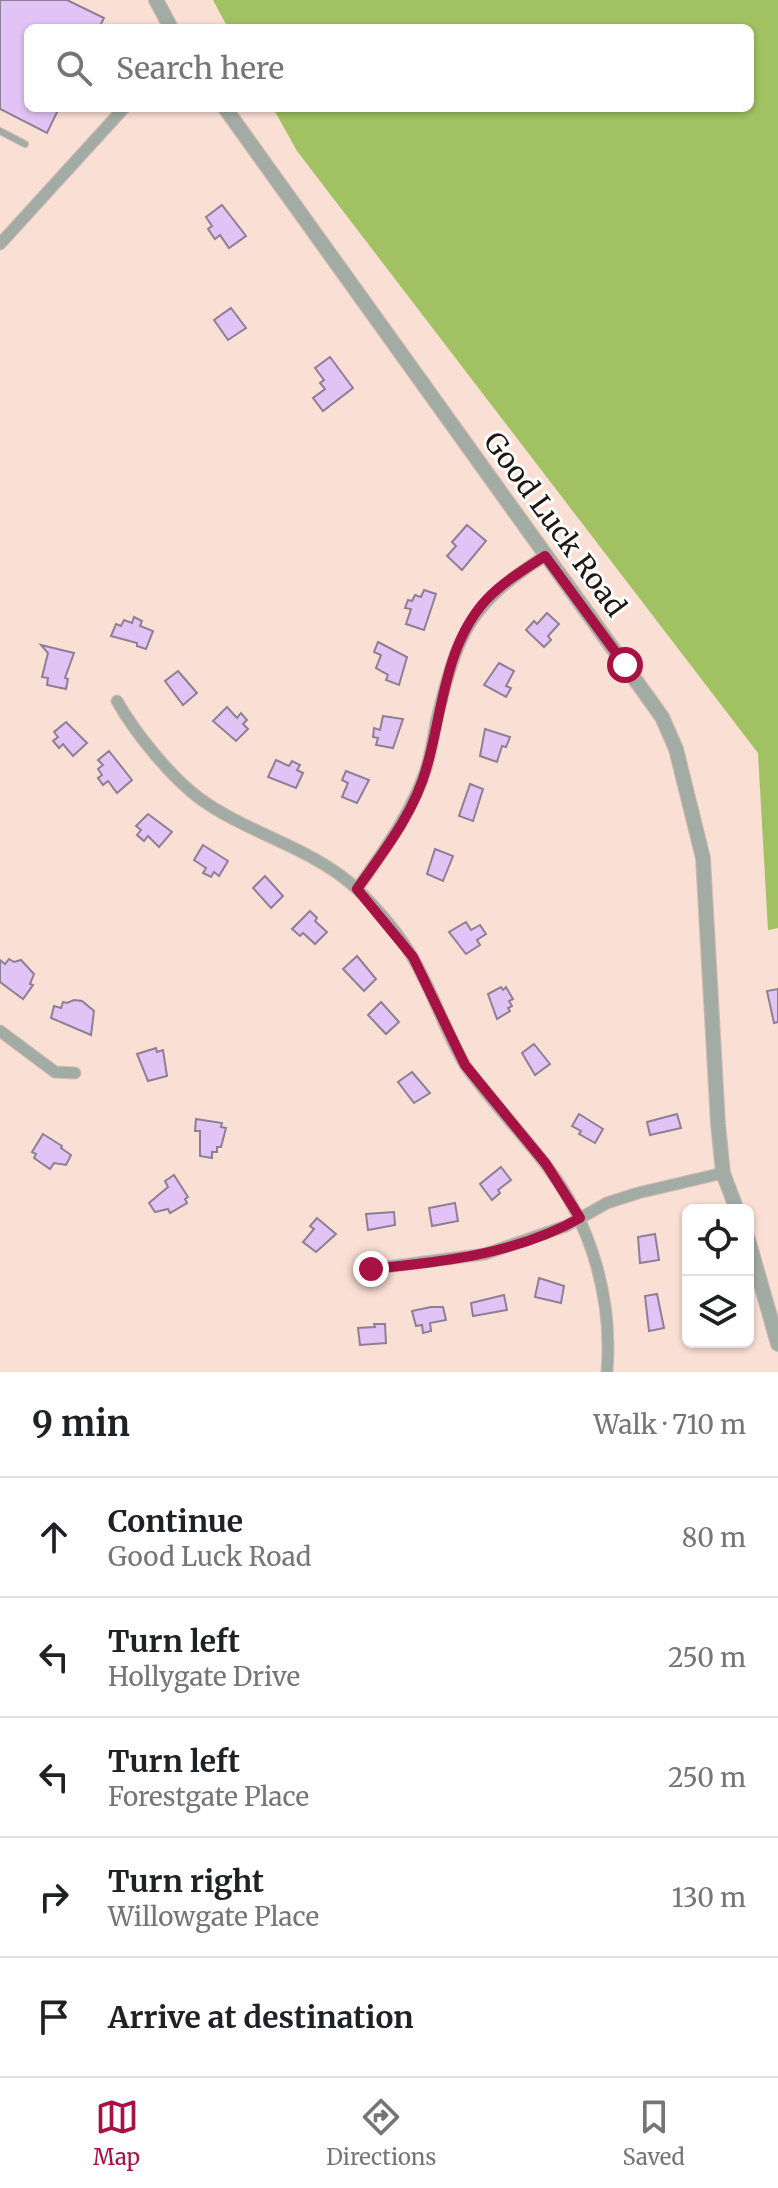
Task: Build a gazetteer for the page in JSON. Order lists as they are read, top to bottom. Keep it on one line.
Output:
{"streets":{"street":["Good Luck Road"]},"page":{"search":"Search here","heading":["9 min","Walk · 710 m"],"list":[["Continue","Good Luck Road","80 m"],["Turn left","Hollygate Drive","250 m"],["Turn left","Forestgate Place","250 m"],["Turn right","Willowgate Place","130 m"],"Arrive at destination"],"nav":["Map","Directions","Saved"]}}
